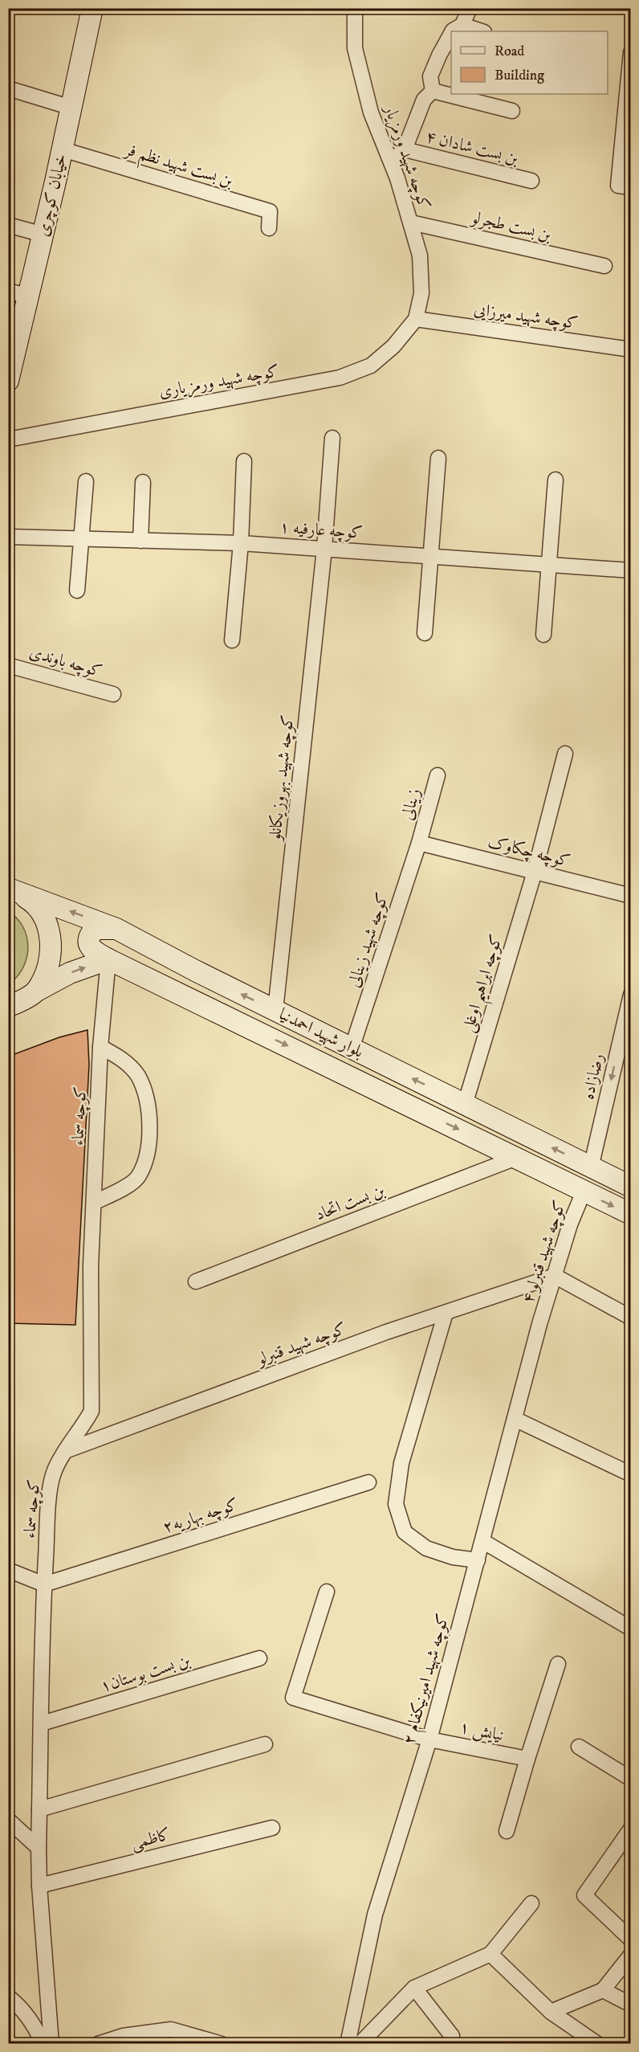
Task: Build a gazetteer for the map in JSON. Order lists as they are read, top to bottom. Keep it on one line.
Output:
{"streets":{"main road":["خیابان کوچری","بلوار شهید احمدنیا"],"street":["بن بست شادان ۴","کوچه شهید ورمزیار","بن بست شهید نظم فر","بن بست طجرلو","کوچه شهید میرزایی","کوچه شهید ورمزیاری","کوچه عارفیه ۱","کوچه باوندی","کوچه شهید بهروز یکانلو","زینالی","کوچه چکاوک","کوچه شهید زینالی","کوچه ابراهیم اوغلی","رضازاده","کوچه سماء","بن بست اتحاد","کوچه شهید قنبرلو ۴","کوچه شهید قنبرلو","کوچه بهاریه۲","بن بست بوستان۱","کوچه شهید امیرنیکفام ۲","نیایش ۱","کاظمی"]},"crossings":[["کوچه شهید ورمزیار","بن بست طجرلو"],["کوچه شهید ورمزیار","کوچه شهید میرزایی"],["کوچه شهید ورمزیار","کوچه شهید ورمزیاری"],["بن بست شهید نظم فر","خیابان کوچری"],["کوچه شهید میرزایی","کوچه شهید ورمزیاری"],["کوچه عارفیه ۱","کوچه شهید بهروز یکانلو"],["کوچه شهید بهروز یکانلو","بلوار شهید احمدنیا"],["زینالی","کوچه چکاوک"],["زینالی","کوچه شهید زینالی"],["کوچه چکاوک","کوچه شهید زینالی"],["کوچه چکاوک","کوچه ابراهیم اوغلی"],["کوچه شهید زینالی","بلوار شهید احمدنیا"],["کوچه ابراهیم اوغلی","بلوار شهید احمدنیا"],["بلوار شهید احمدنیا","رضازاده"],["بلوار شهید احمدنیا","کوچه سماء"],["بلوار شهید احمدنیا","بن بست اتحاد"],["بلوار شهید احمدنیا","کوچه شهید قنبرلو ۴"],["کوچه سماء","کوچه شهید قنبرلو"],["کوچه سماء","کوچه بهاریه۲"],["کوچه سماء","بن بست بوستان۱"],["کوچه سماء","کاظمی"],["کوچه شهید قنبرلو ۴","کوچه شهید قنبرلو"],["کوچه شهید قنبرلو ۴","کوچه شهید امیرنیکفام ۲"],["کوچه شهید امیرنیکفام ۲","نیایش ۱"]],"one_way":["رضازاده"],"legend":["Road","Building"]}
